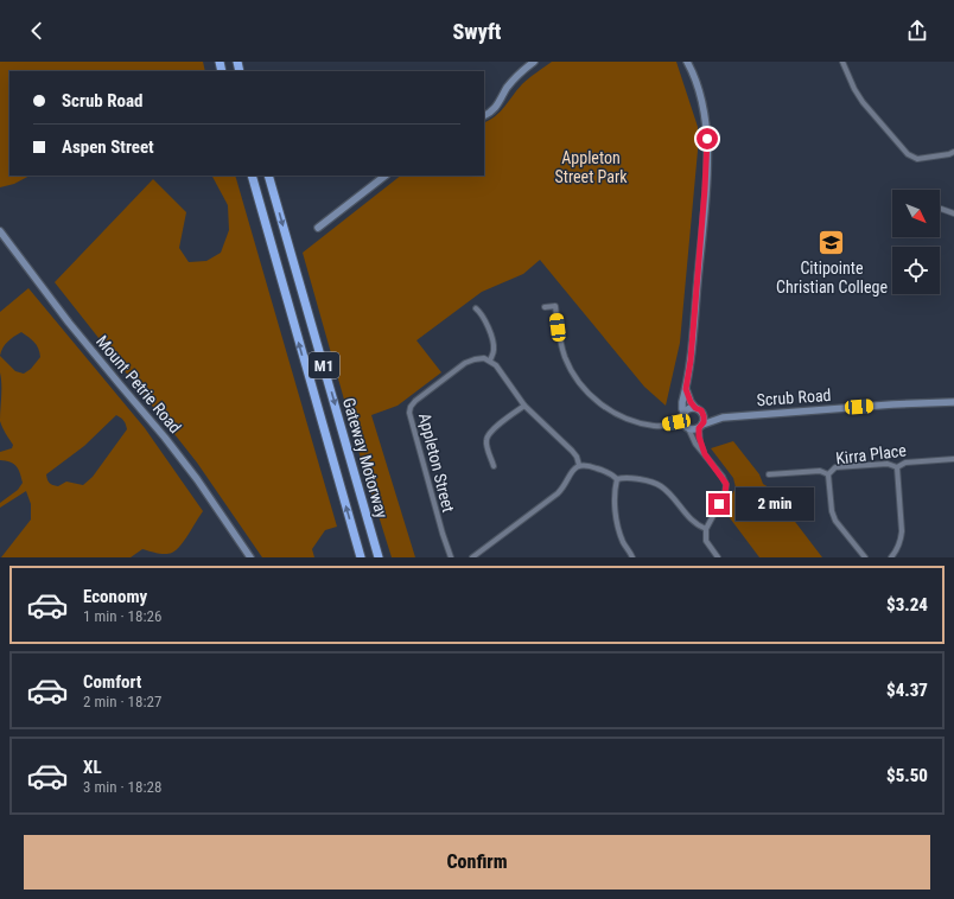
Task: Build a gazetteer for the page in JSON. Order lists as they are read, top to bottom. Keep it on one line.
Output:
{"streets":{"highway":["M1","Gateway Motorway"],"street":["Mount Petrie Road","Scrub Road","Kirra Place","Appleton Street"]},"parks":["Appleton Street Park"],"places":{"school or university":["Citipointe Christian College"]},"north":"bottom right","page":{"header":"Swyft","banner":["Scrub Road","Aspen Street"],"bubble":"2 min","list":[{"name":"Economy","note":"1 min · 18:26","value":"$3.24"},{"name":"Comfort","note":"2 min · 18:27","value":"$4.37"},{"name":"XL","note":"3 min · 18:28","value":"$5.50"}],"buttons":"Confirm"}}
